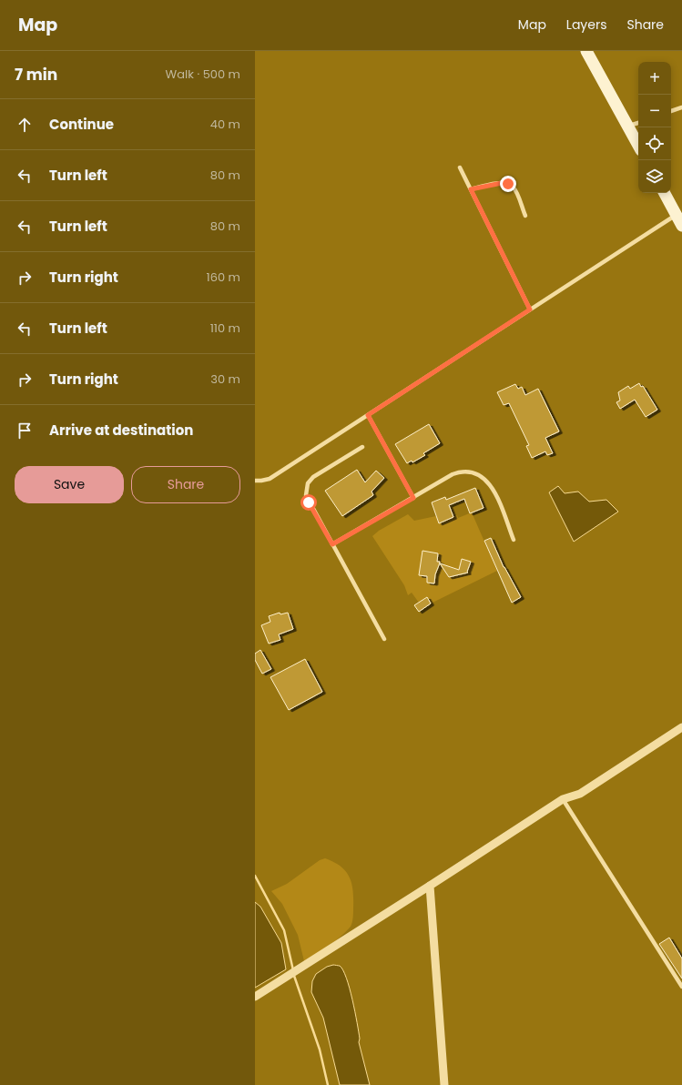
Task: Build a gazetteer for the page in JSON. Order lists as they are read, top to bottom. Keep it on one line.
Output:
{"page":{"header":"Map","nav":["Map","Layers","Share"],"heading":["7 min","Walk · 500 m"],"map_buttons":["+","−"],"list":[["Continue","40 m"],["Turn left","80 m"],["Turn left","80 m"],["Turn right","160 m"],["Turn left","110 m"],["Turn right","30 m"],"Arrive at destination"],"buttons":["Save","Share"]}}
